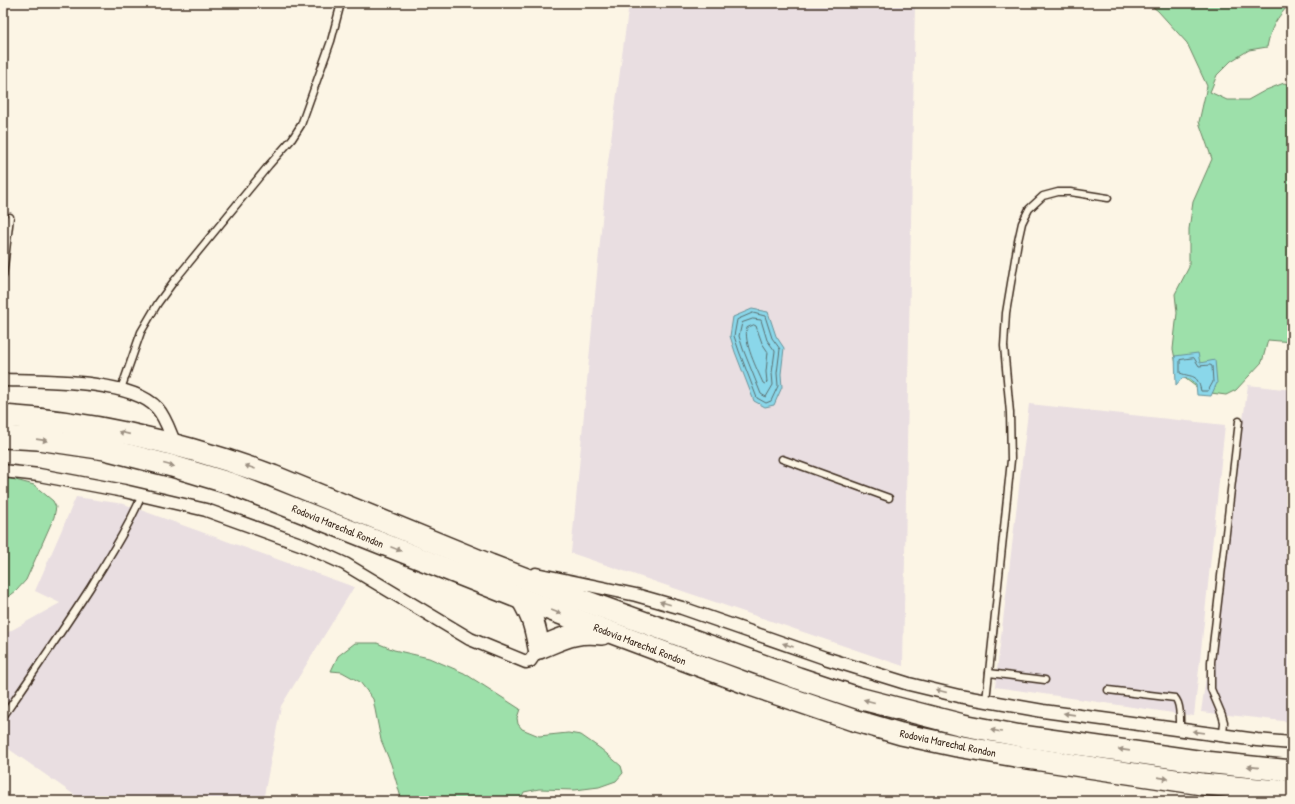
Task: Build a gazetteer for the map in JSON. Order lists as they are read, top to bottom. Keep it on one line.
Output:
{"streets":{"highway":["Rodovia Marechal Rondon"]}}
